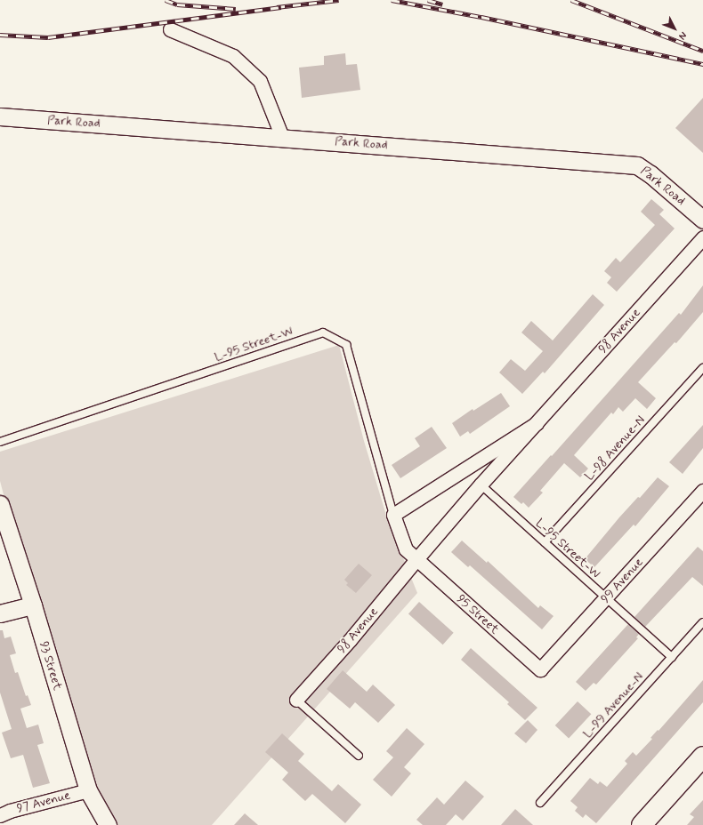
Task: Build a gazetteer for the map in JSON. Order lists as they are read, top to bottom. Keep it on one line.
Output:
{"streets":{"street":["Park Road","98 Avenue","99 Avenue","95 Street","93 Street","97 Avenue"],"lane":["L-95 Street-W","L-98 Avenue-N","L-99 Avenue-N"]},"crossings":[["98 Avenue","L-95 Street-W"],["98 Avenue","95 Street"],["L-95 Street-W","L-98 Avenue-N"],["L-95 Street-W","99 Avenue"],["L-95 Street-W","L-99 Avenue-N"],["99 Avenue","95 Street"],["93 Street","97 Avenue"]],"north":"bottom right"}
